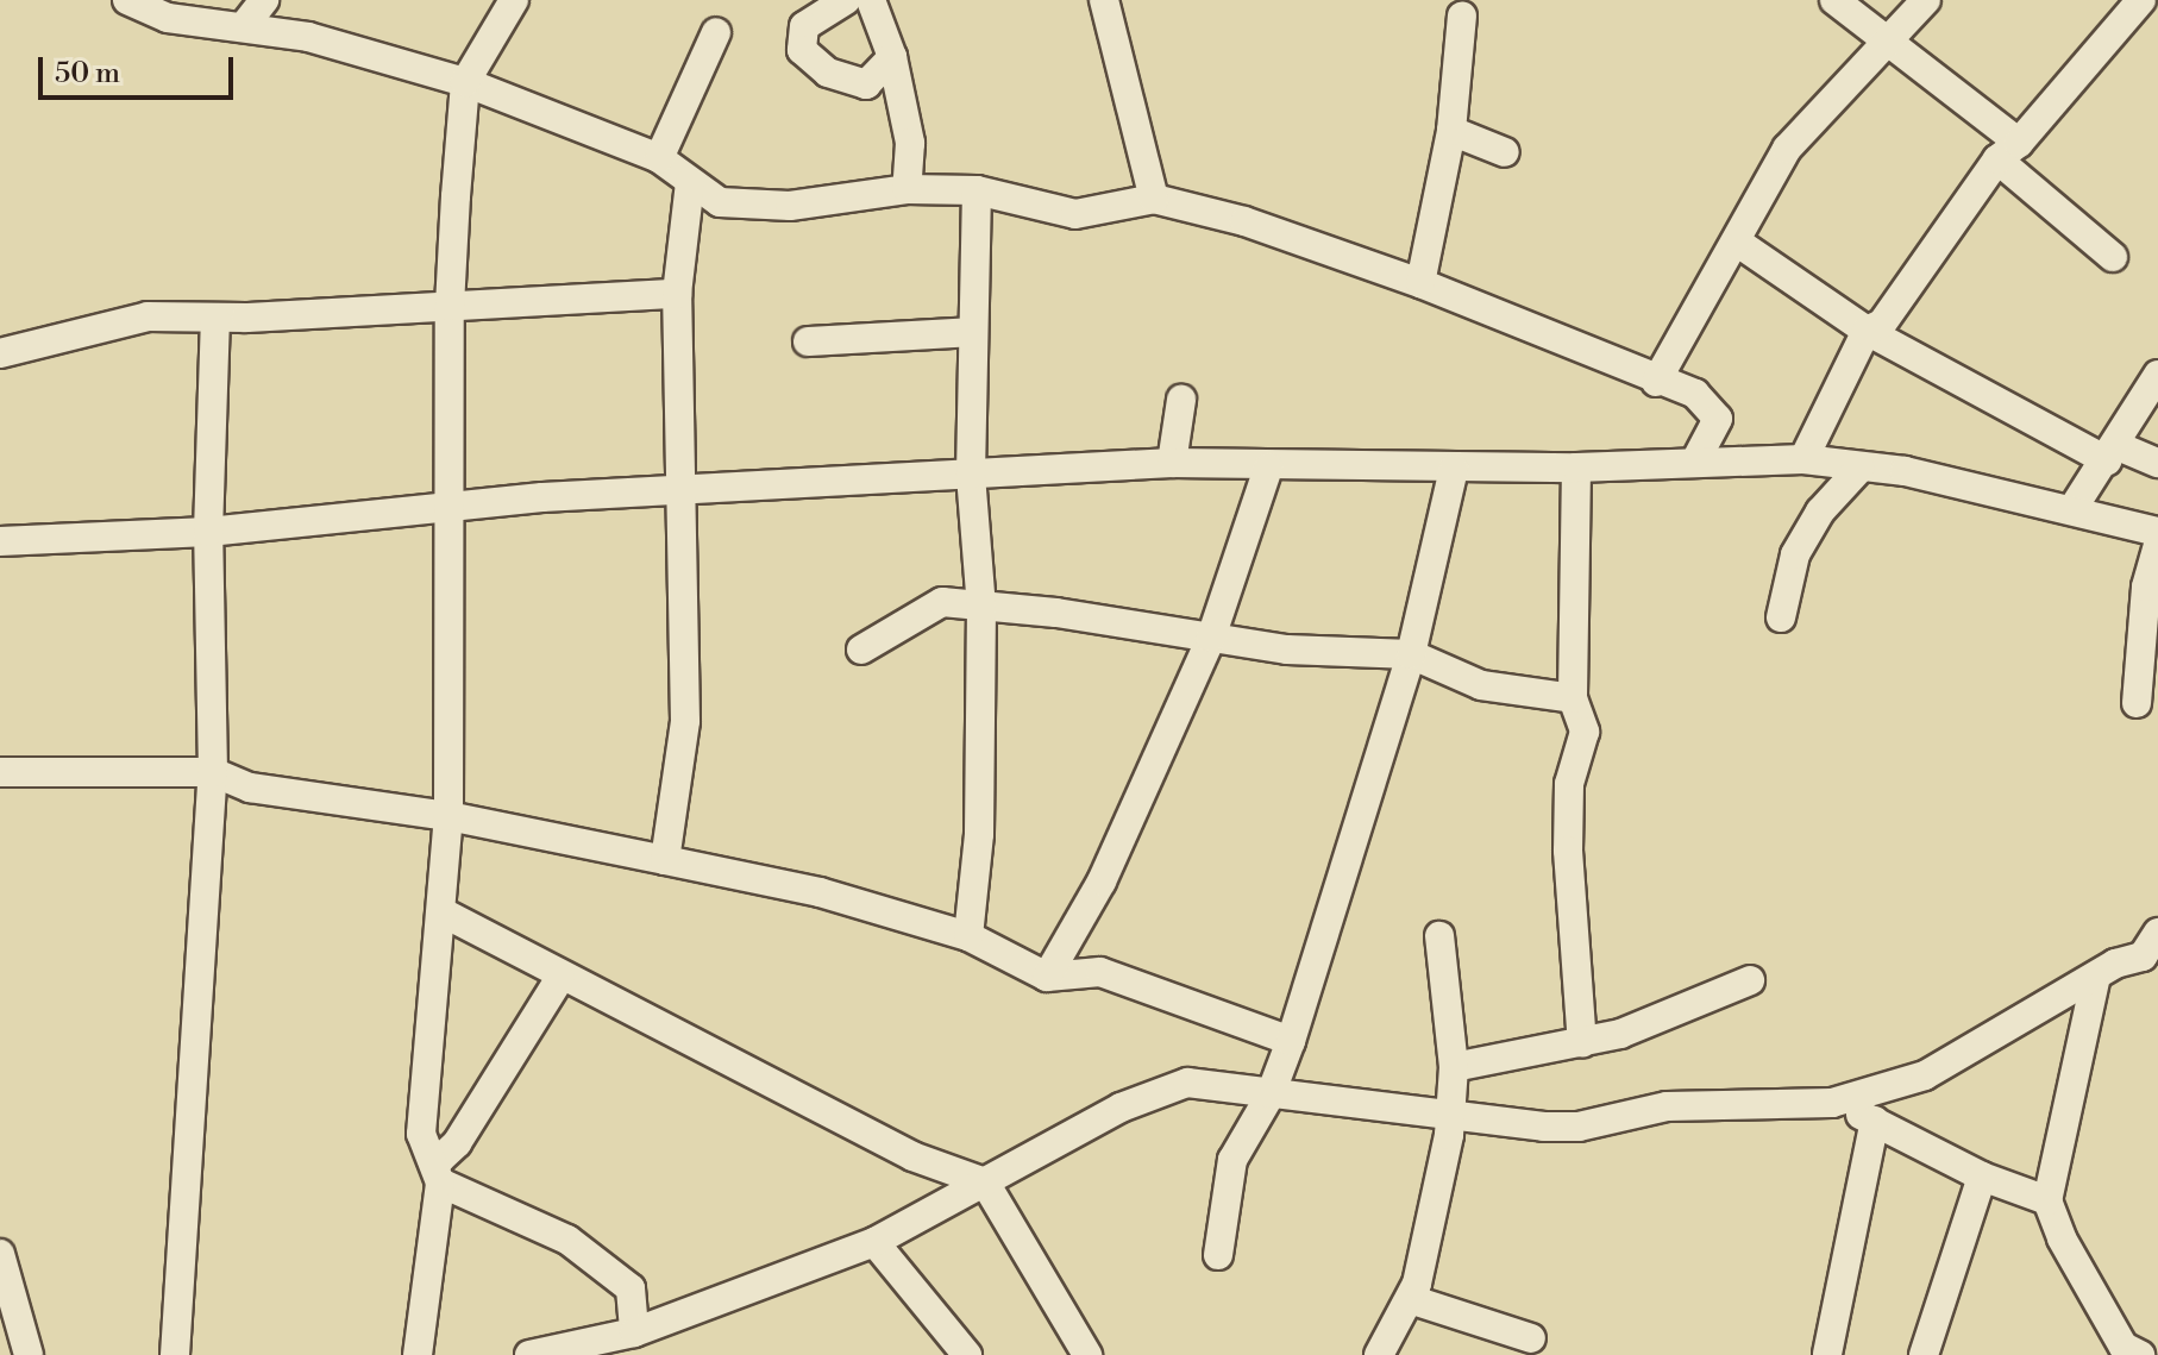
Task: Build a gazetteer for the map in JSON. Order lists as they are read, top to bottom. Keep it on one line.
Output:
{"scale_bar":"50 m"}
